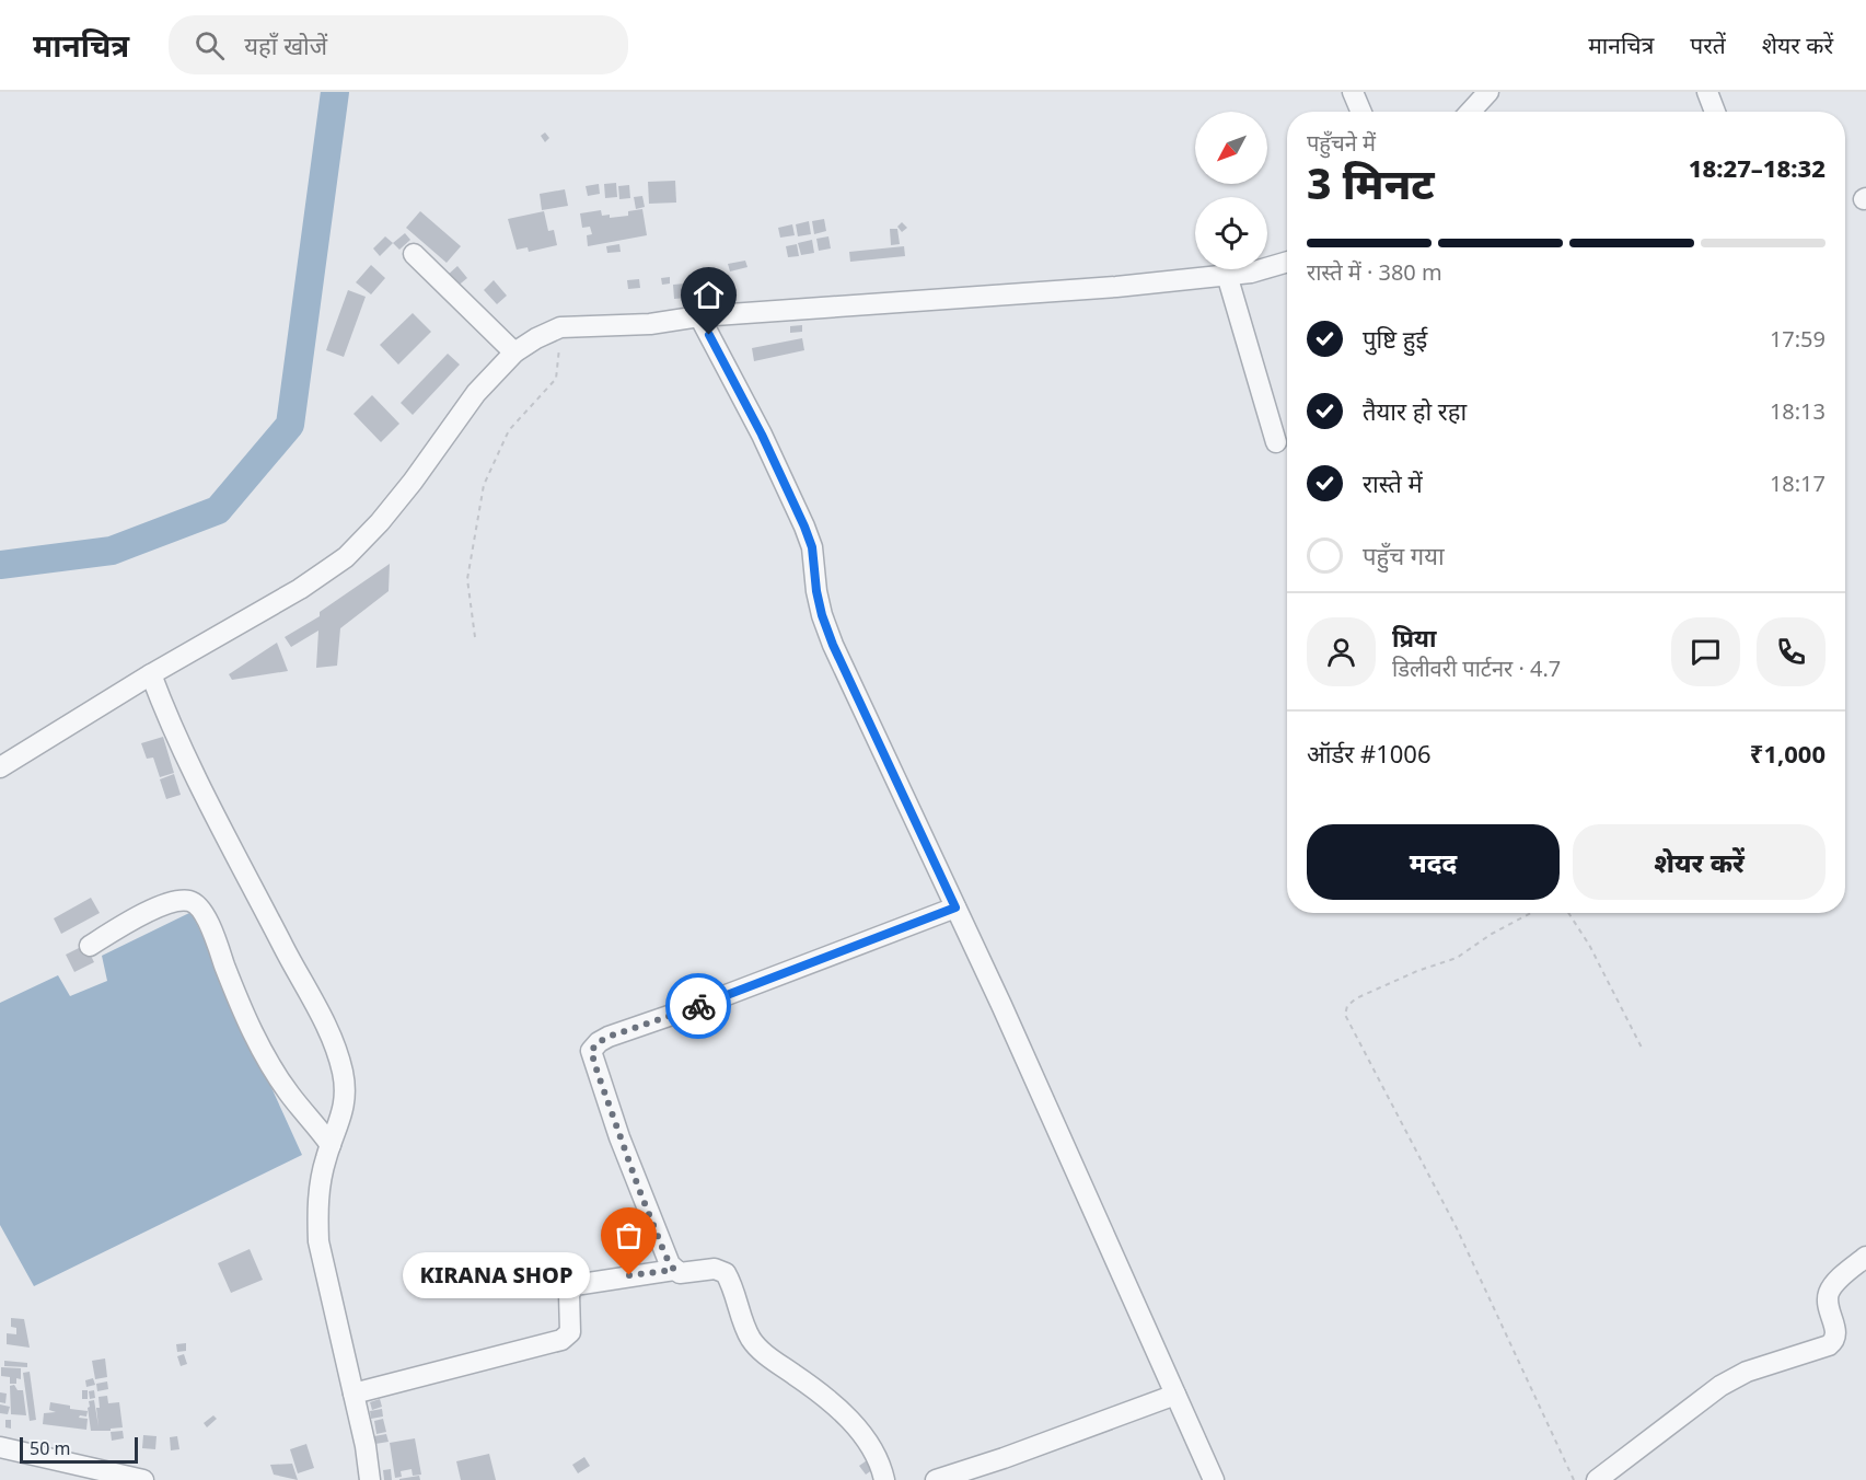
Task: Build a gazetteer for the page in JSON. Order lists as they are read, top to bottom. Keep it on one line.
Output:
{"places":["KIRANA SHOP"],"scale_bar":"50 m","north":"bottom left","page":{"header":"मानचित्र","search":"यहाँ खोजें","nav":["मानचित्र","परतें","शेयर करें"],"heading":["3 मिनट","पहुँचने में","18:27–18:32"],"panel":["प्रिया","डिलीवरी पार्टनर · 4.7","ऑर्डर #1006","₹1,000"],"bar":"रास्ते में · 380 m","list":[["पुष्टि हुई","17:59"],["तैयार हो रहा","18:13"],["रास्ते में","18:17"],"पहुँच गया"],"buttons":["मदद","शेयर करें"],"bubble":"KIRANA SHOP","scale":"50 m"}}
